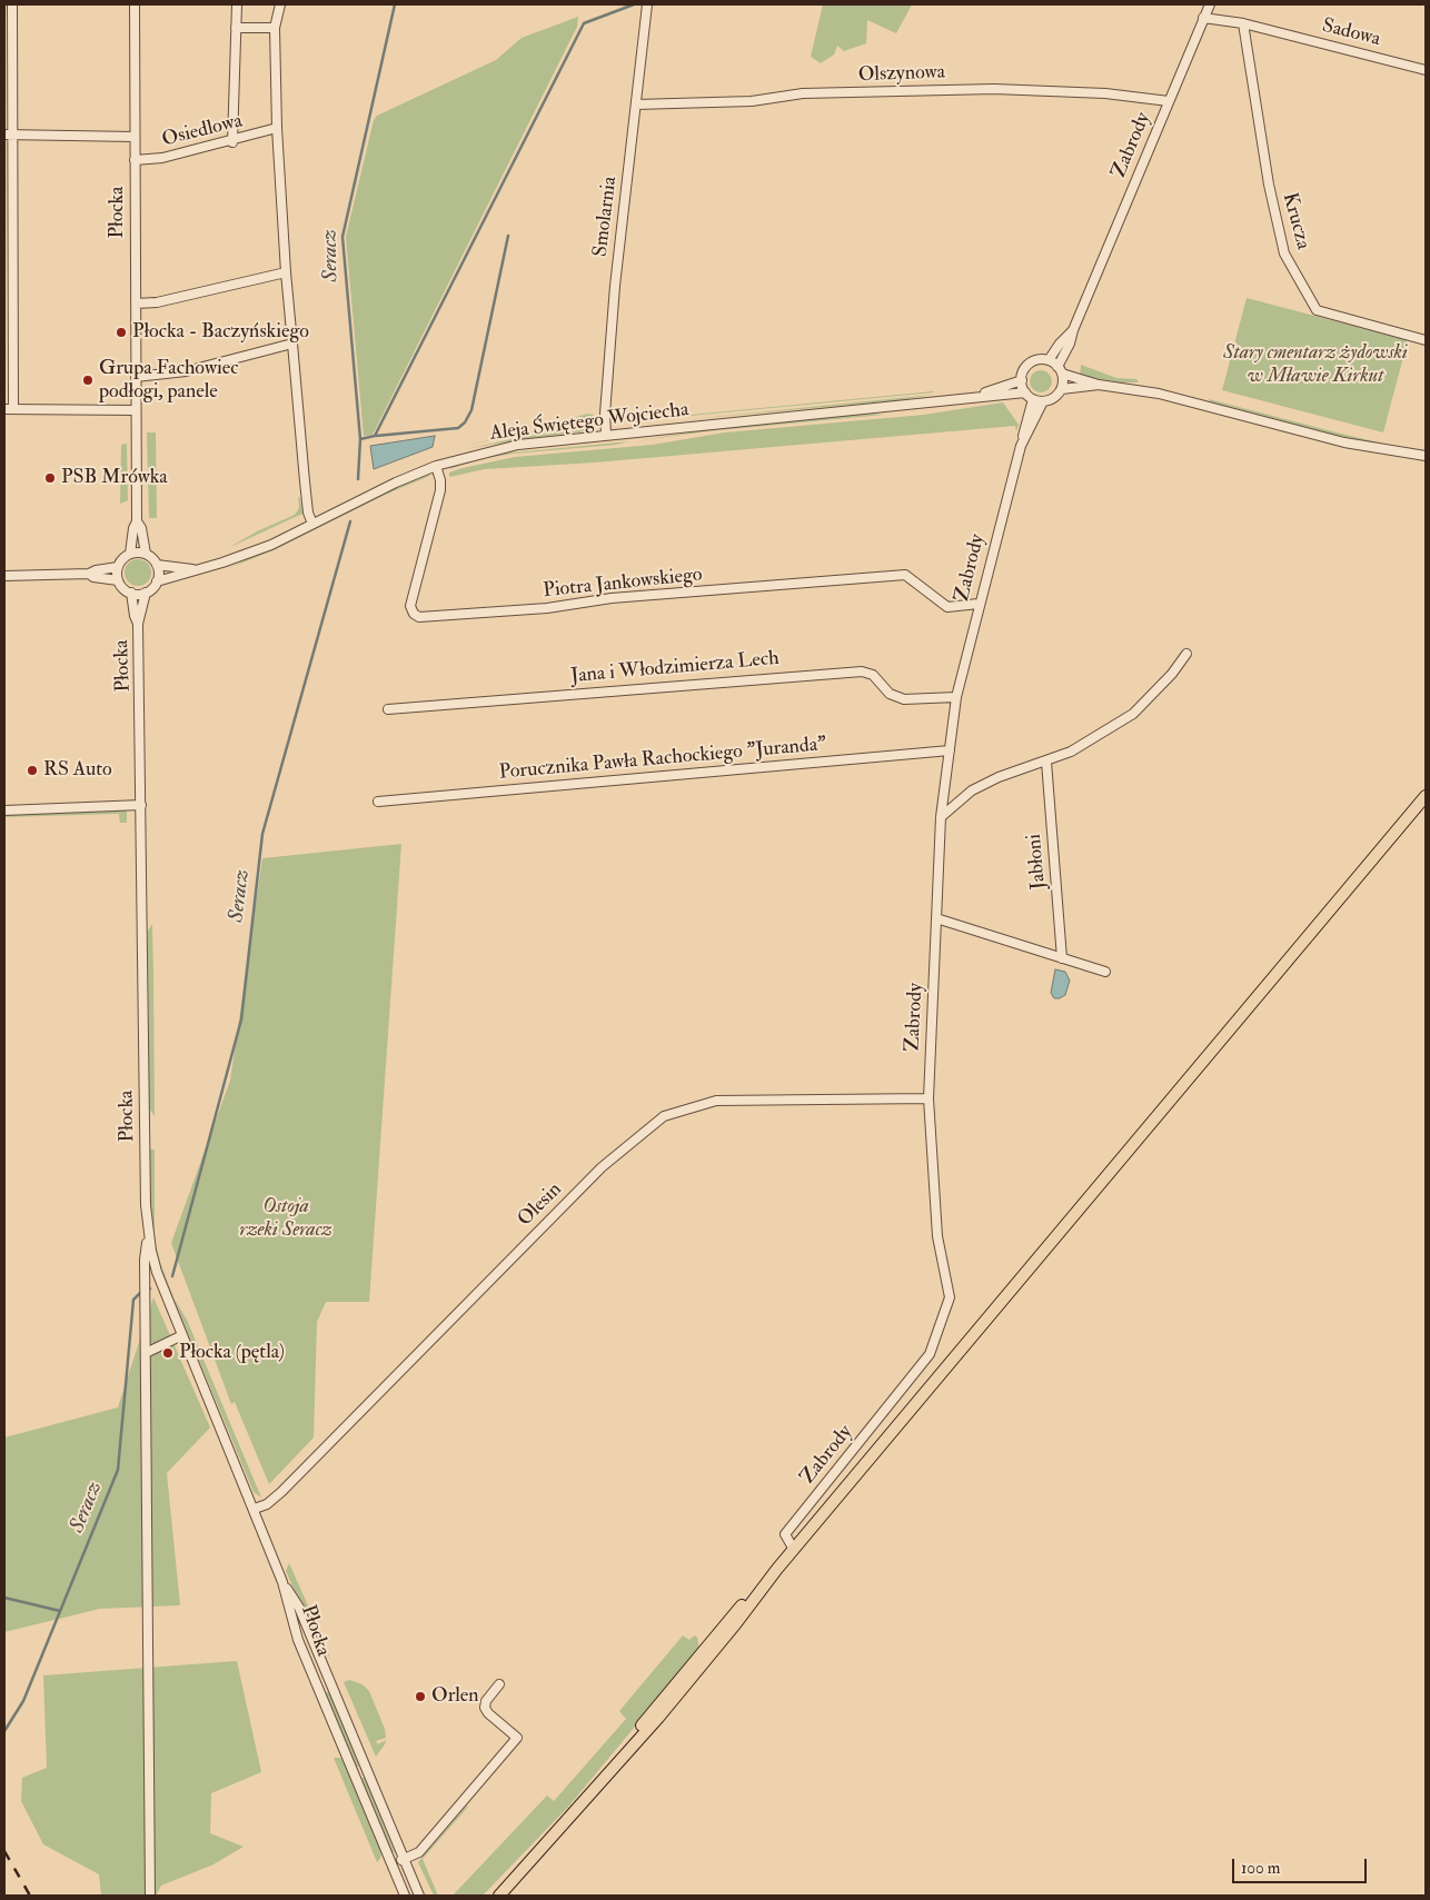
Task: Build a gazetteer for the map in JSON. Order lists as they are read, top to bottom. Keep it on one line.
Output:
{"streets":{"street":["Sadowa","Olszynowa","Osiedlowa","Zabrody","Płocka","Smolarnia","Krucza","Aleja Świętego Wojciecha","Piotra Jankowskiego","Jana i Włodzimierza Lech","Porucznika Pawła Rachockiego \"Juranda\"","Jabłoni","Olesin"]},"crossings":[["Sadowa","Zabrody"],["Sadowa","Krucza"],["Olszynowa","Zabrody"],["Olszynowa","Smolarnia"],["Osiedlowa","Płocka"],["Zabrody","Aleja Świętego Wojciecha"],["Zabrody","Piotra Jankowskiego"],["Zabrody","Jana i Włodzimierza Lech"],["Zabrody","Porucznika Pawła Rachockiego \"Juranda\""],["Zabrody","Olesin"],["Płocka","Aleja Świętego Wojciecha"],["Płocka","Olesin"],["Smolarnia","Aleja Świętego Wojciecha"],["Aleja Świętego Wojciecha","Piotra Jankowskiego"]],"water":["Seracz"],"parks":["Stary cmentarz żydowski w Mławie Kirkut","Ostoja rzeki Seracz"],"places":["Płocka - Baczyńskiego","Grupa Fachowiec podłogi, panele","PSB Mrówka","RS Auto","Płocka (pętla)","Orlen"],"scale_bar":"100 m"}
